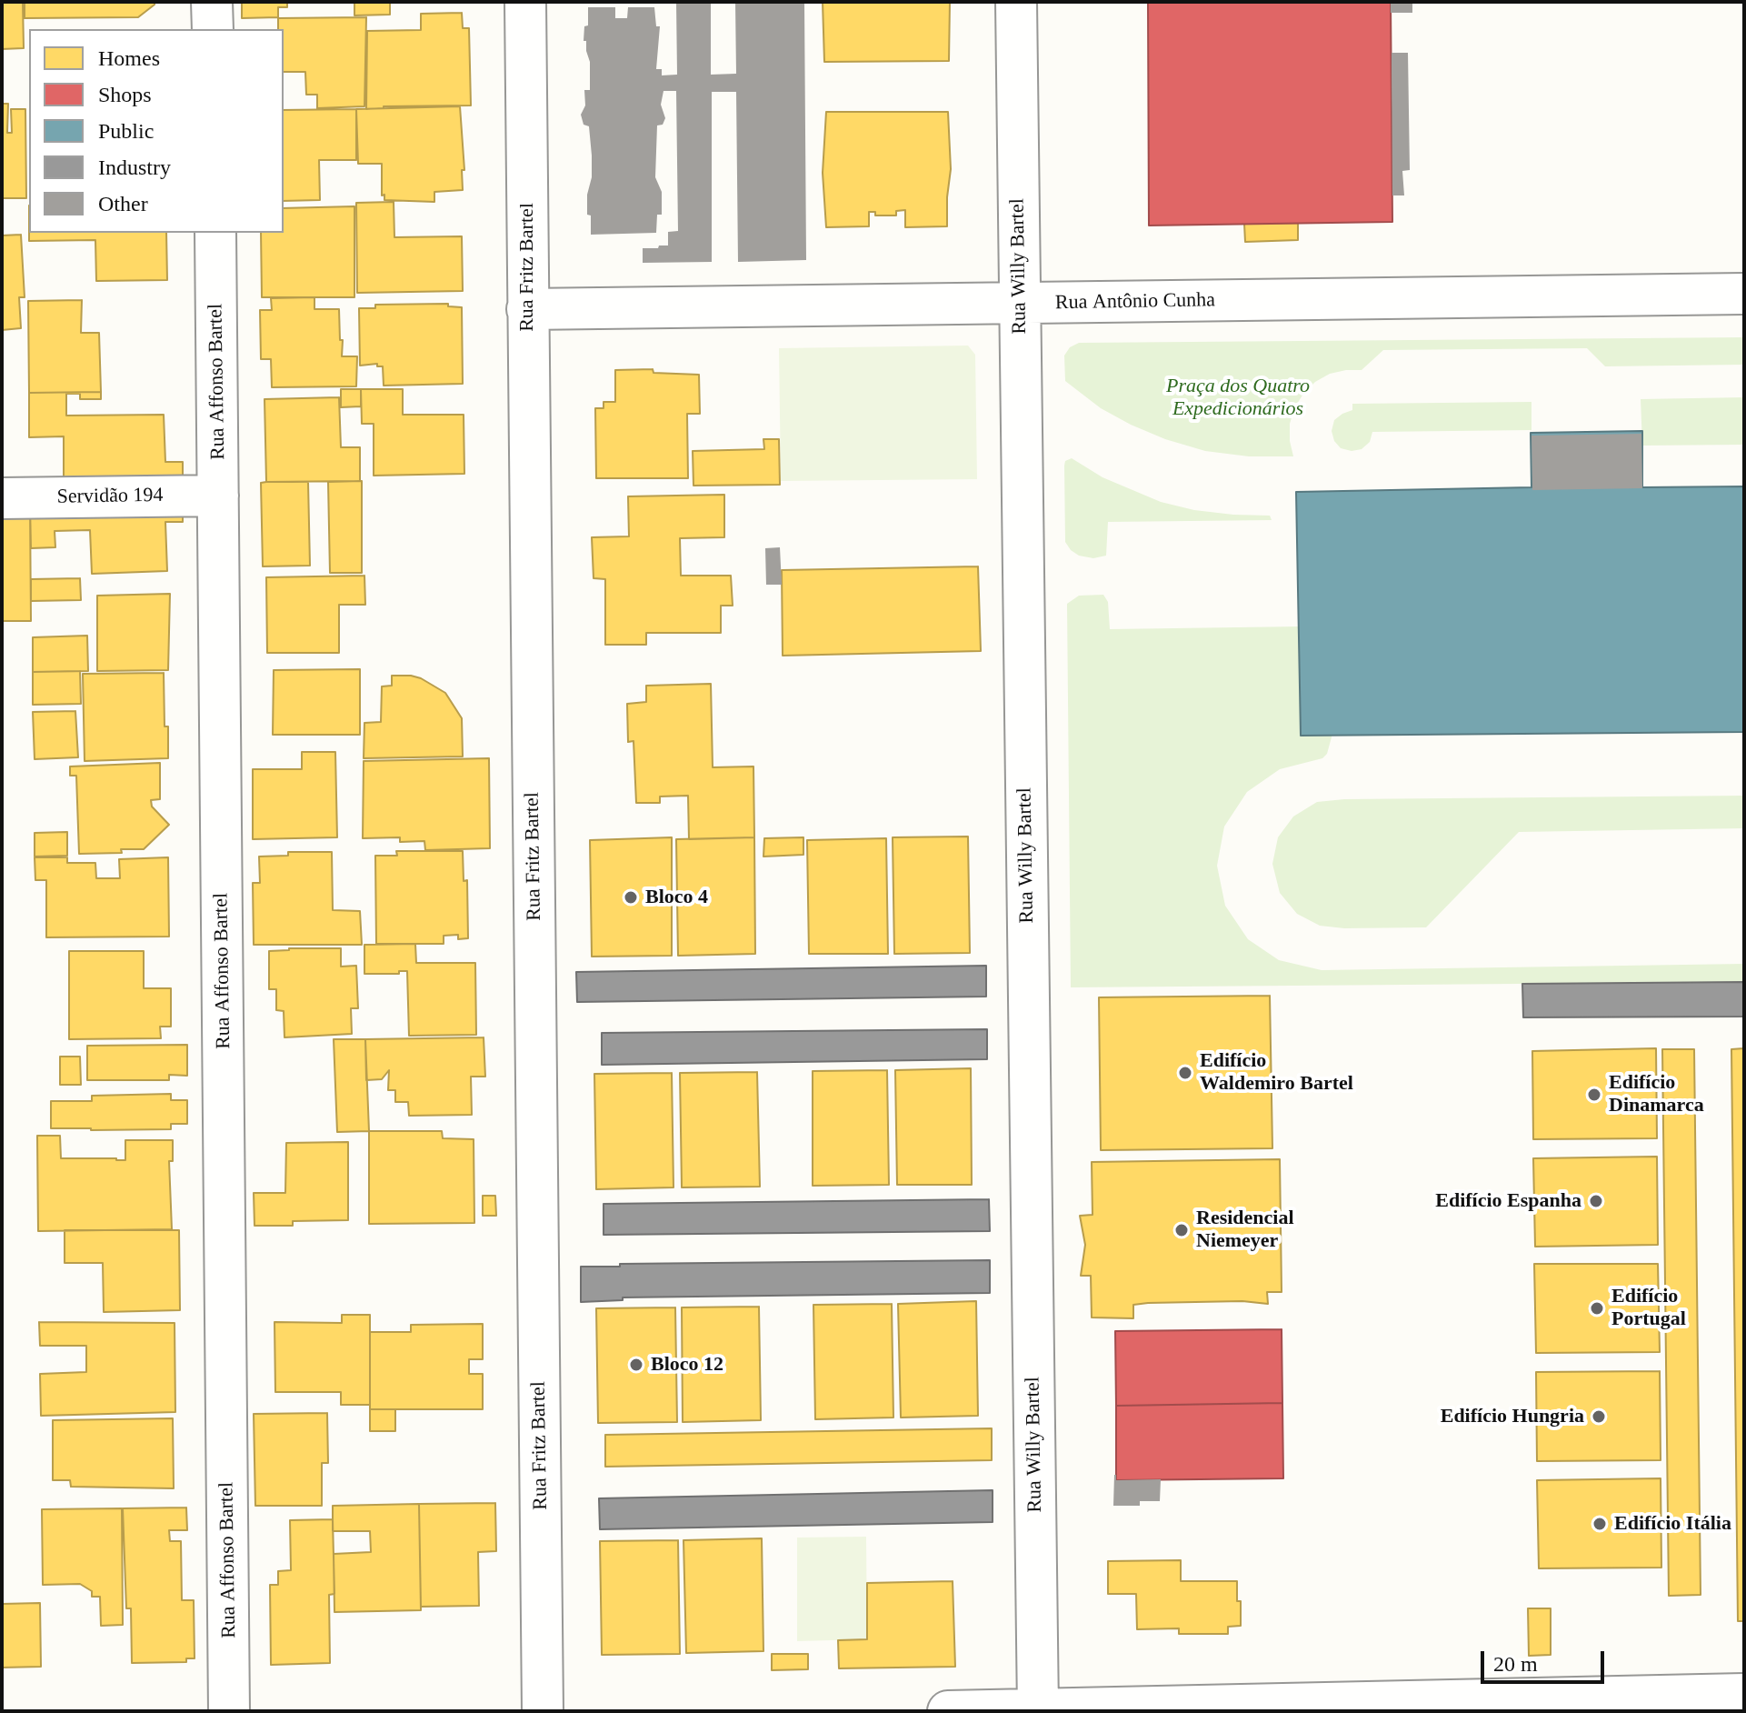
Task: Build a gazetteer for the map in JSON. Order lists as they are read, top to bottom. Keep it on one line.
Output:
{"streets":{"street":["Rua Willy Bartel","Rua Fritz Bartel","Rua Antônio Cunha","Rua Affonso Bartel","Servidão 194"]},"crossings":[["Rua Willy Bartel","Rua Antônio Cunha"],["Rua Fritz Bartel","Rua Antônio Cunha"],["Rua Affonso Bartel","Servidão 194"]],"parks":["Praça dos Quatro Expedicionários"],"places":["Bloco 4","Edifício Waldemiro Bartel","Edifício Dinamarca","Edifício Espanha","Residencial Niemeyer","Edifício Portugal","Bloco 12","Edifício Hungria","Edifício Itália"],"legend":["Homes","Shops","Public","Industry","Other"],"scale_bar":"20 m"}
